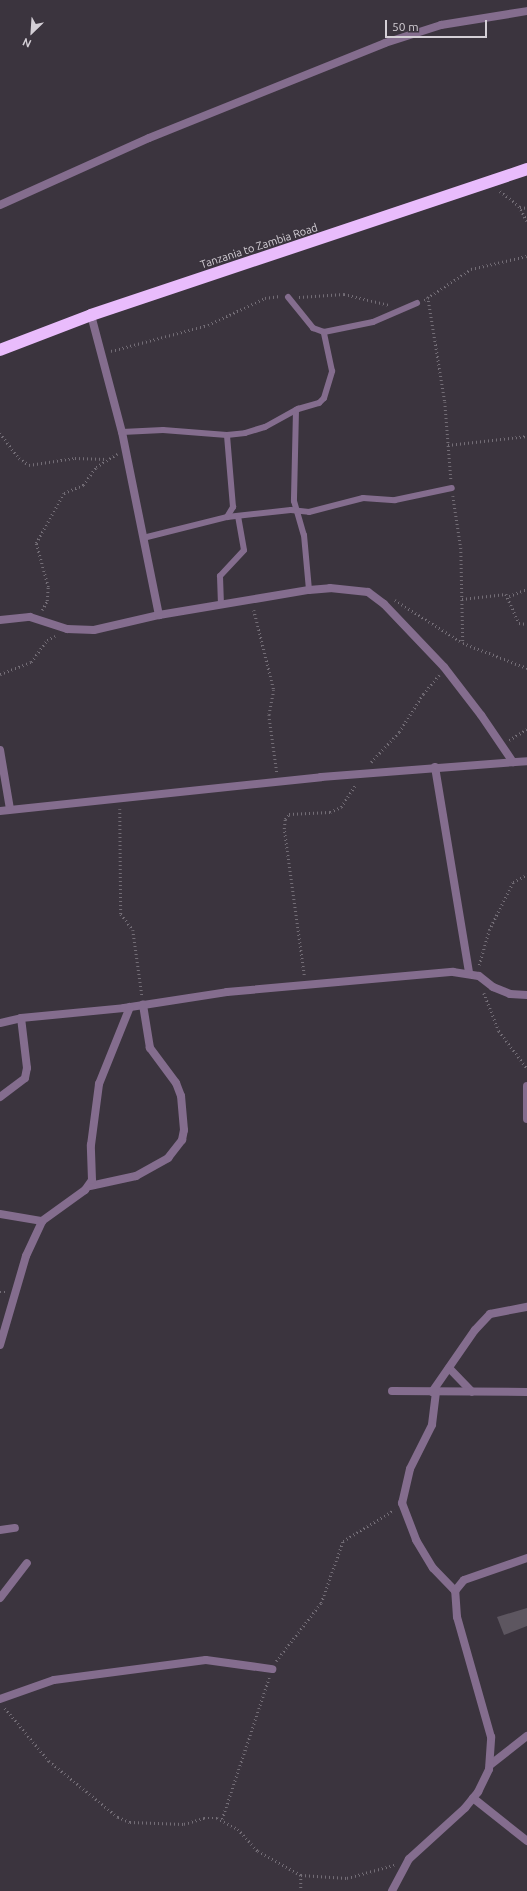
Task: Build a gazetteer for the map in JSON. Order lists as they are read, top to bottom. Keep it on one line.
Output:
{"streets":{"highway":["Tanzania to Zambia Road"]},"scale_bar":"50 m","north":"bottom left"}
